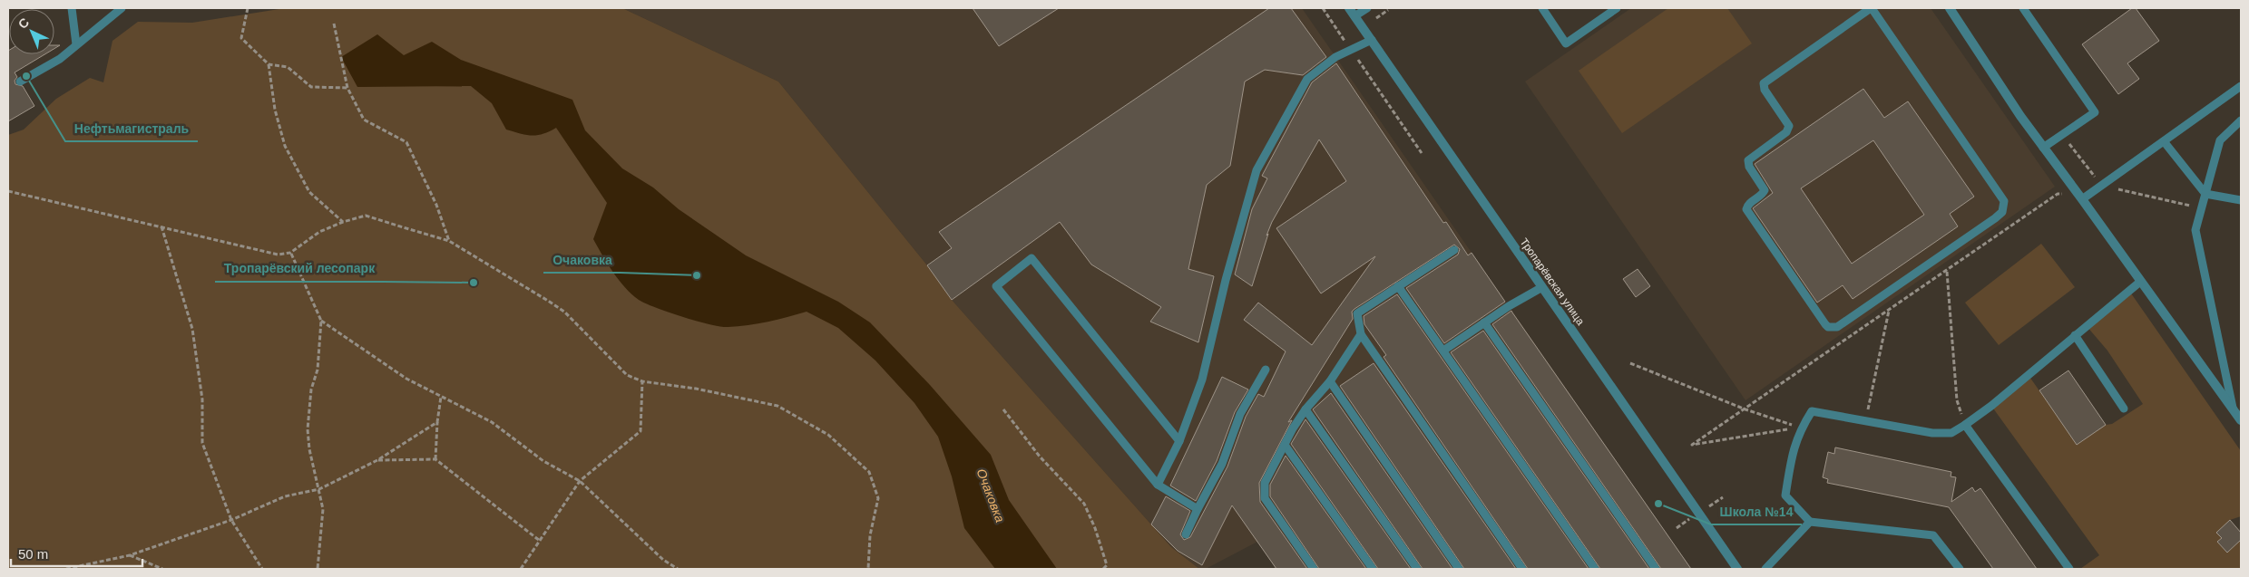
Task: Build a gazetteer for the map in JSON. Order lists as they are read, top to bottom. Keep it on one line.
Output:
{"streets":{"street":["Тропарёвская улица"]},"water":["Очаковка"],"places":["Нефтьмагистраль","Очаковка","Тропарёвский лесопарк","Школа №14"],"scale_bar":"50 m","north":"top left"}
